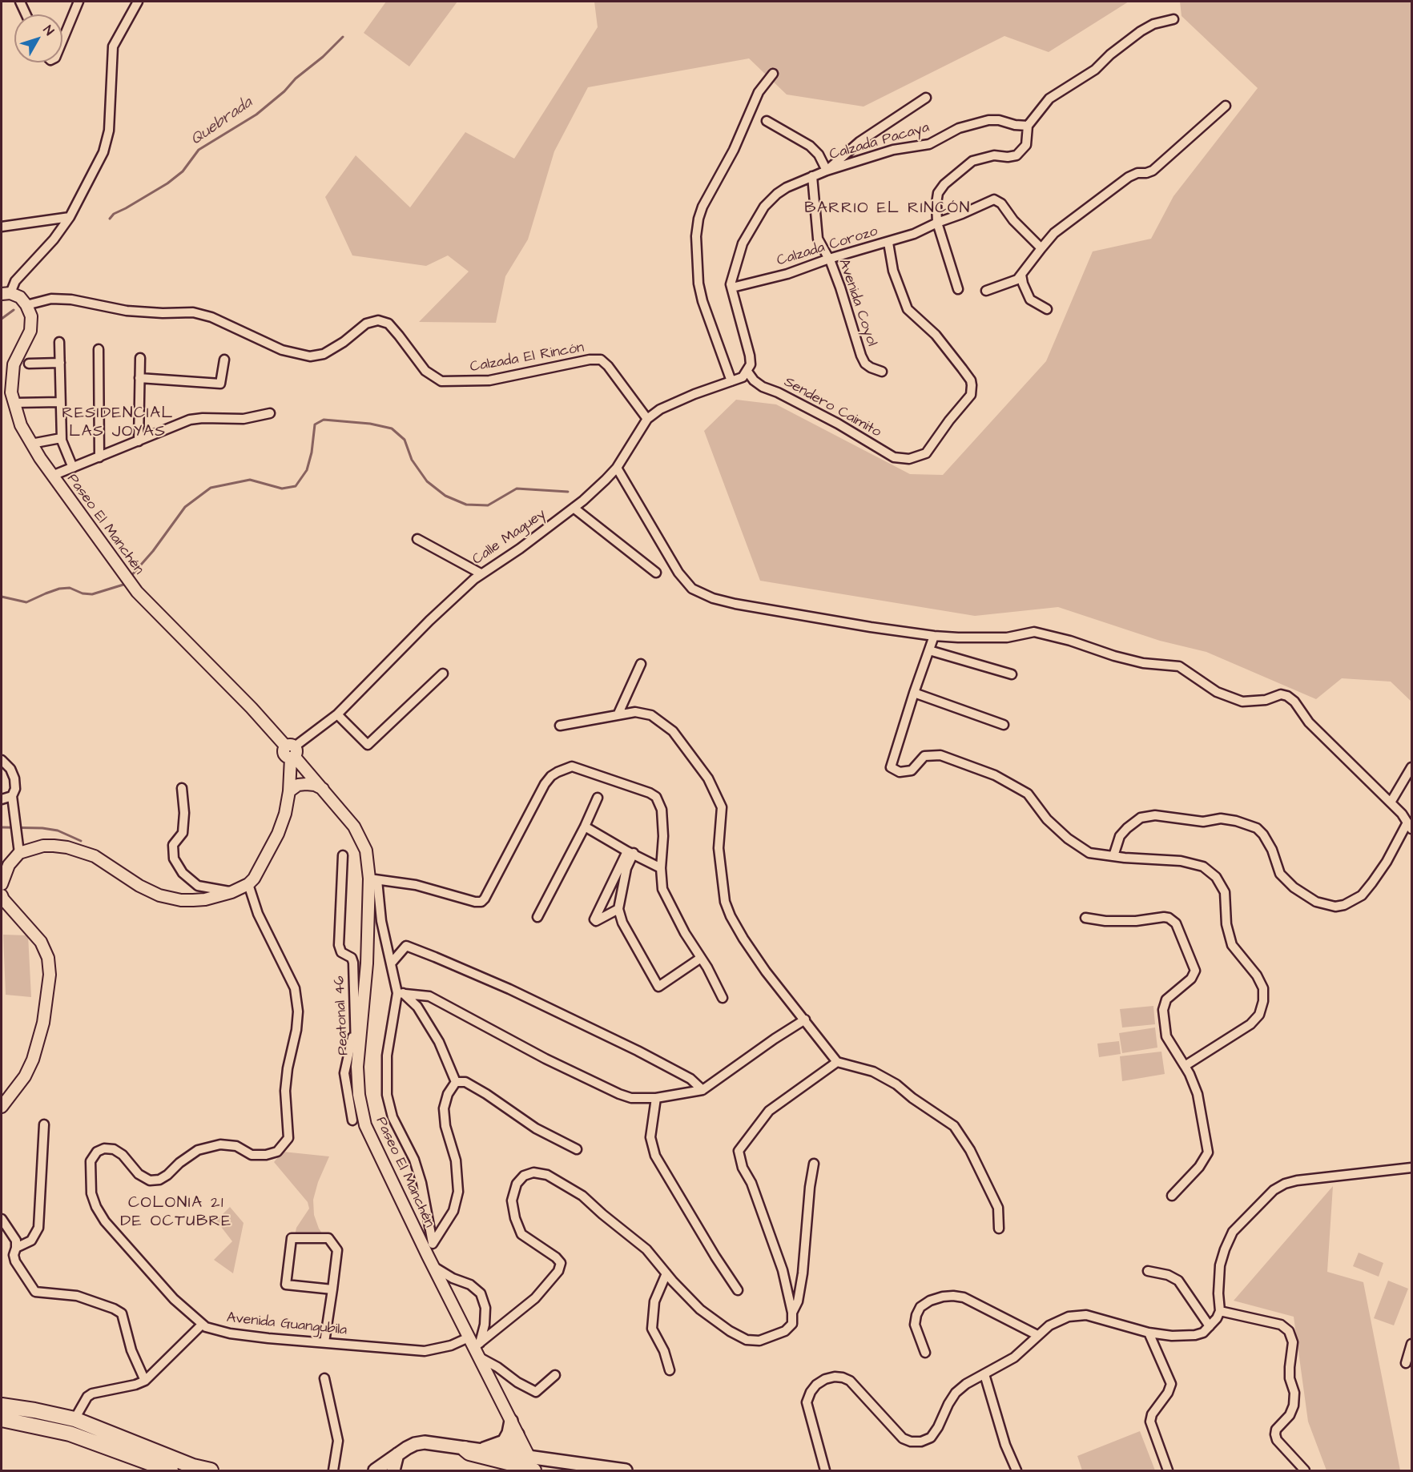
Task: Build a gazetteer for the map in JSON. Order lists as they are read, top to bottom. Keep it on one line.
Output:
{"streets":{"street":["Calzada Pacaya","Calzada Corozo","Avenida Coyol","Calzada El Rincón","Sendero Caimito","Paseo El Manchén","Calle Maguey","Peatonal 46","Avenida Guangubila"]},"crossings":[["Calzada Pacaya","Calzada Corozo"],["Calzada Pacaya","Avenida Coyol"],["Calzada Pacaya","Sendero Caimito"],["Calzada Pacaya","Calle Maguey"],["Calzada Corozo","Avenida Coyol"],["Calzada Corozo","Sendero Caimito"],["Calzada El Rincón","Paseo El Manchén"],["Calzada El Rincón","Calle Maguey"],["Sendero Caimito","Calle Maguey"],["Paseo El Manchén","Calle Maguey"],["Paseo El Manchén","Peatonal 46"],["Paseo El Manchén","Avenida Guangubila"]],"districts":["BARRIO EL RINCÓN","RESIDENCIAL LAS JOYAS","COLONIA 21 DE OCTUBRE"],"water":["Quebrada"],"north":"top right"}
